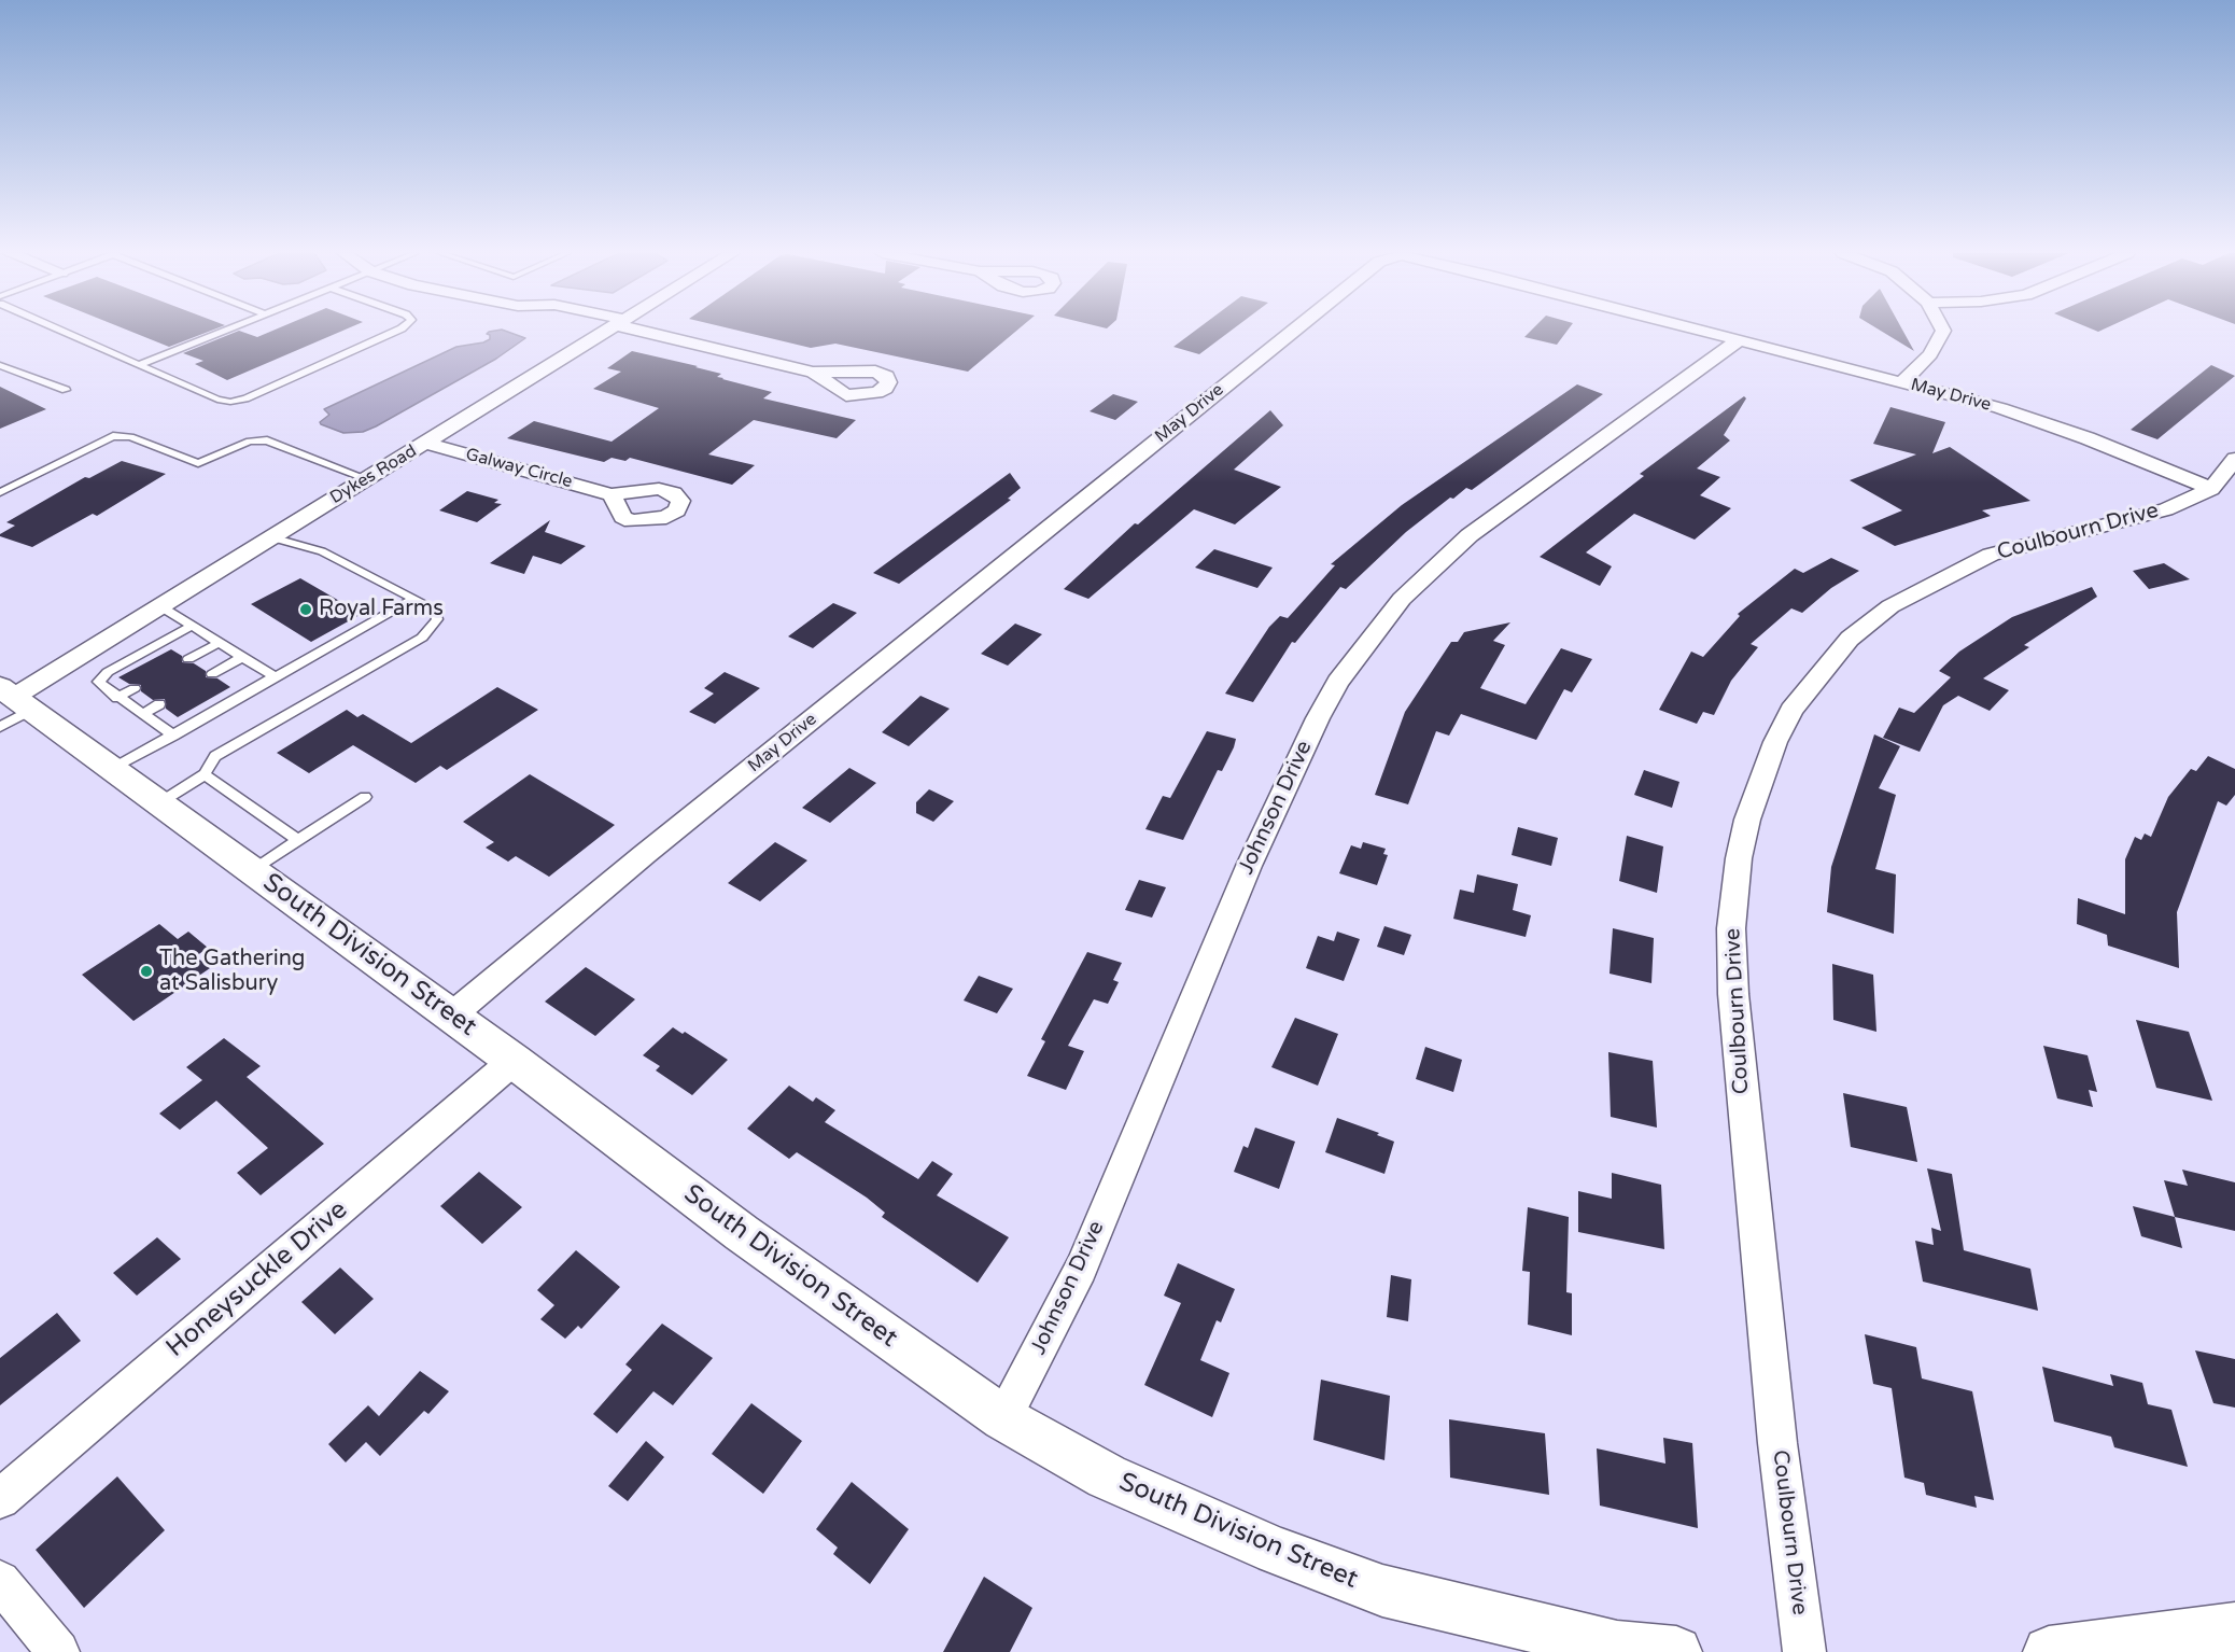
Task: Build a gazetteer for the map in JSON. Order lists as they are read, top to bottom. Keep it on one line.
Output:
{"streets":{"street":["May Drive","Galway Circle","Dykes Road","Coulbourn Drive","Johnson Drive","South Division Street","Honeysuckle Drive"]},"crossings":[["May Drive","Coulbourn Drive"],["May Drive","Johnson Drive"],["May Drive","South Division Street"],["Galway Circle","Dykes Road"],["Dykes Road","South Division Street"],["Johnson Drive","South Division Street"],["South Division Street","Honeysuckle Drive"]],"places":["Royal Farms","The Gathering at Salisbury"]}
